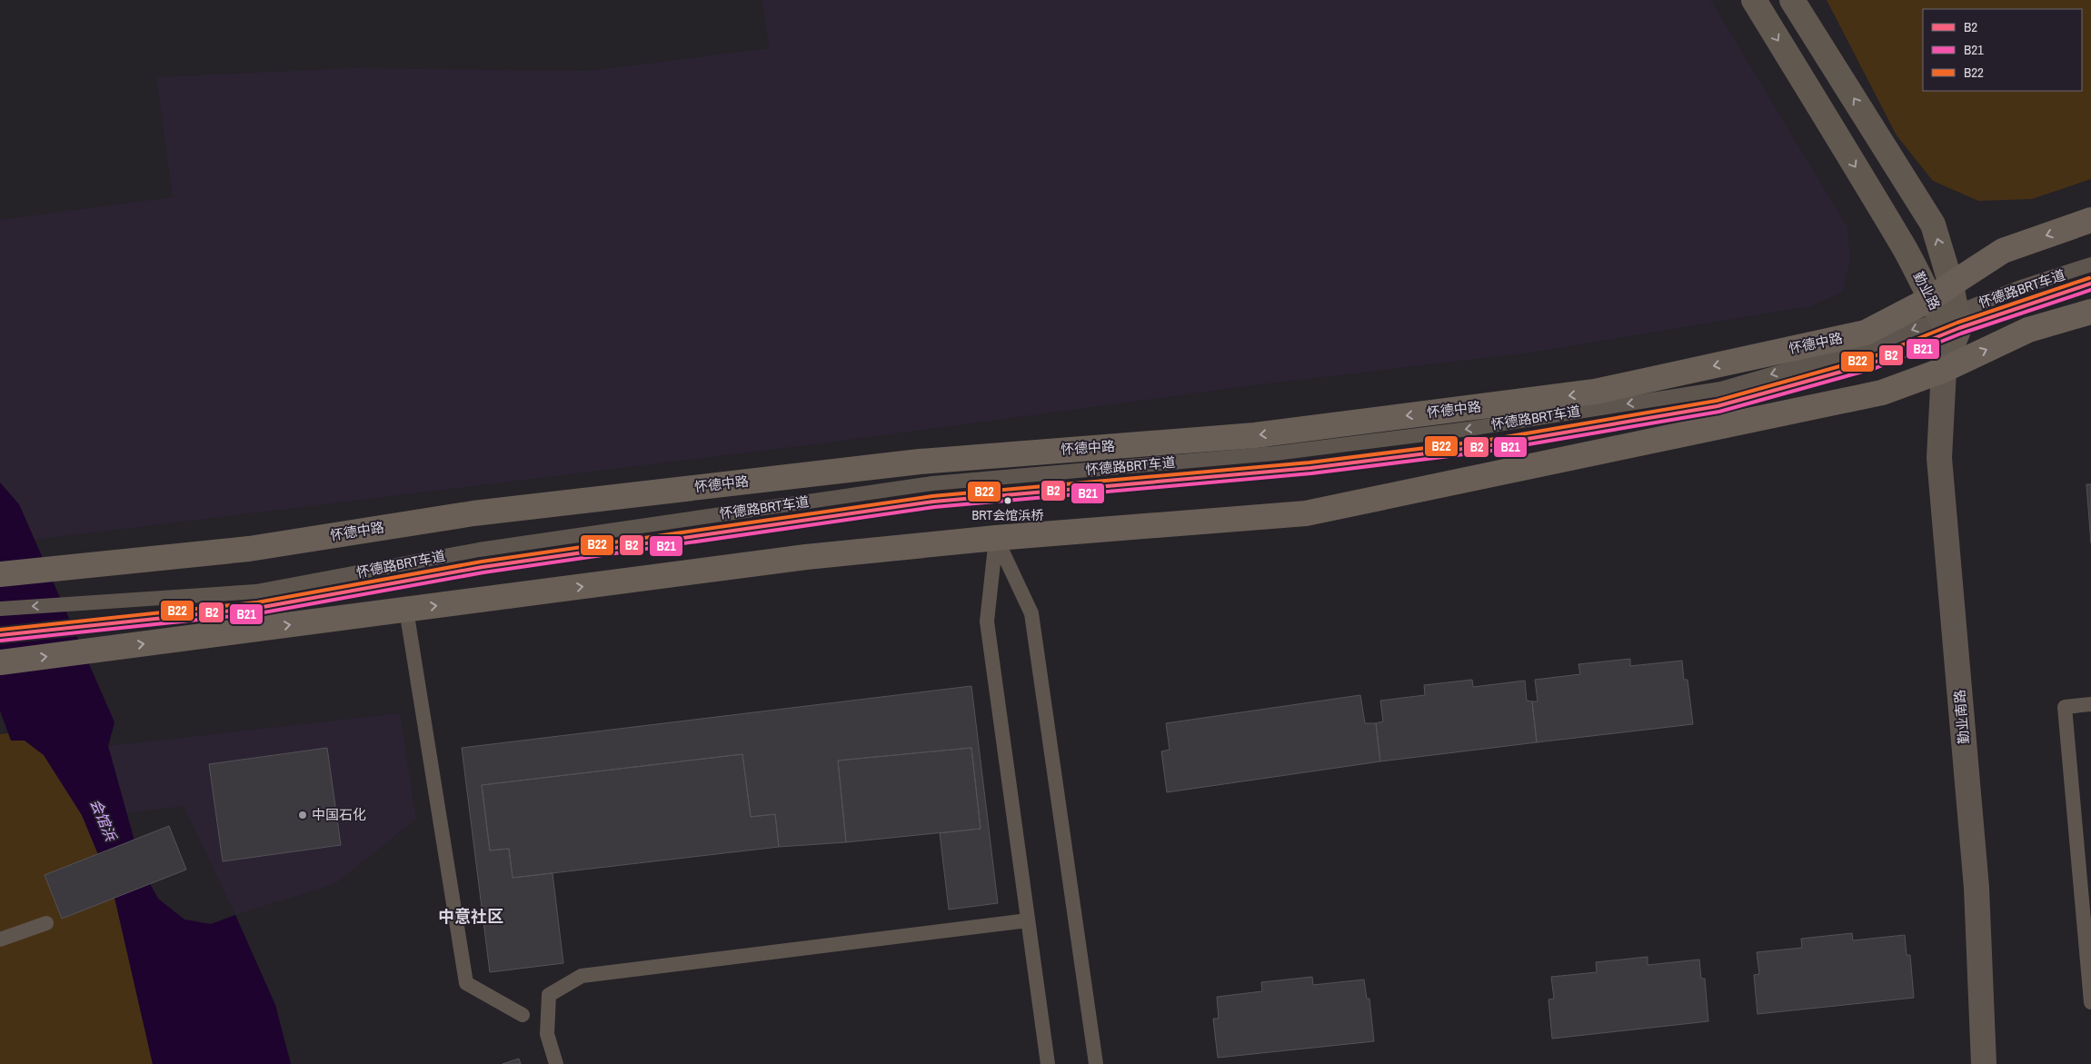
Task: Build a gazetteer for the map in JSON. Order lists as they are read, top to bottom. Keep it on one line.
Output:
{"streets":{"main road":["勤业路","怀德中路"],"street":["勤业南路"],"lane":["怀德路BRT车道"]},"crossings":[["怀德路BRT车道","勤业路"],["怀德路BRT车道","怀德中路"],["勤业路","怀德中路"],["勤业路","勤业南路"]],"districts":["中意社区"],"water":["会馆浜"],"places":["BRT会馆浜桥","中国石化"],"lines":["transit line B22","transit line B2","transit line B21"],"legend":["B2","B21","B22"]}
